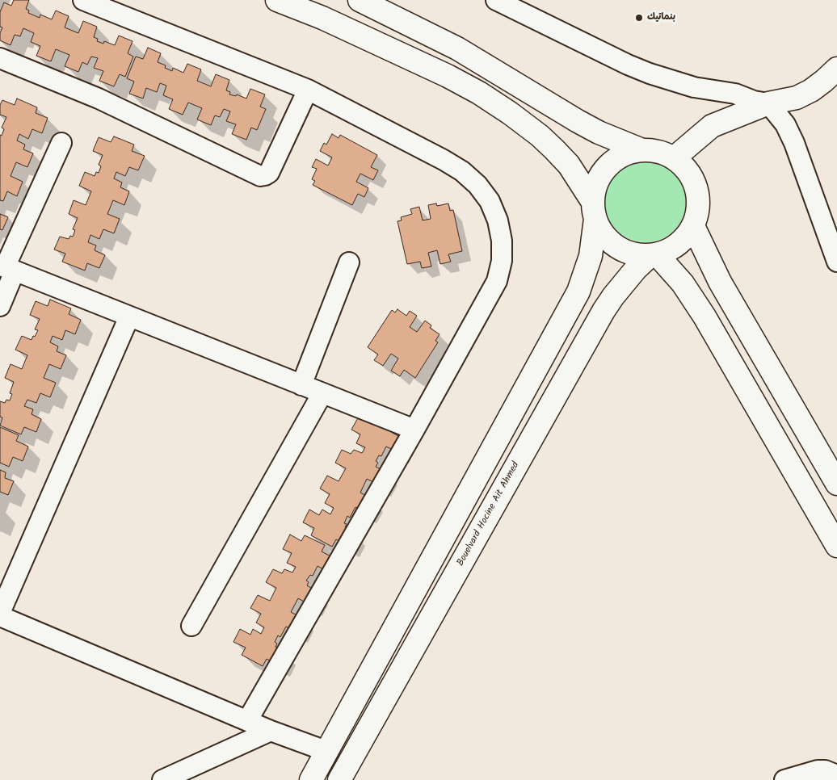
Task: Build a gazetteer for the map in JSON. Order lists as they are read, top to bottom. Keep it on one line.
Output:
{"streets":{"main road":["Bouelvard Hocine Ait Ahmed"]},"places":["بنماتيك"]}
